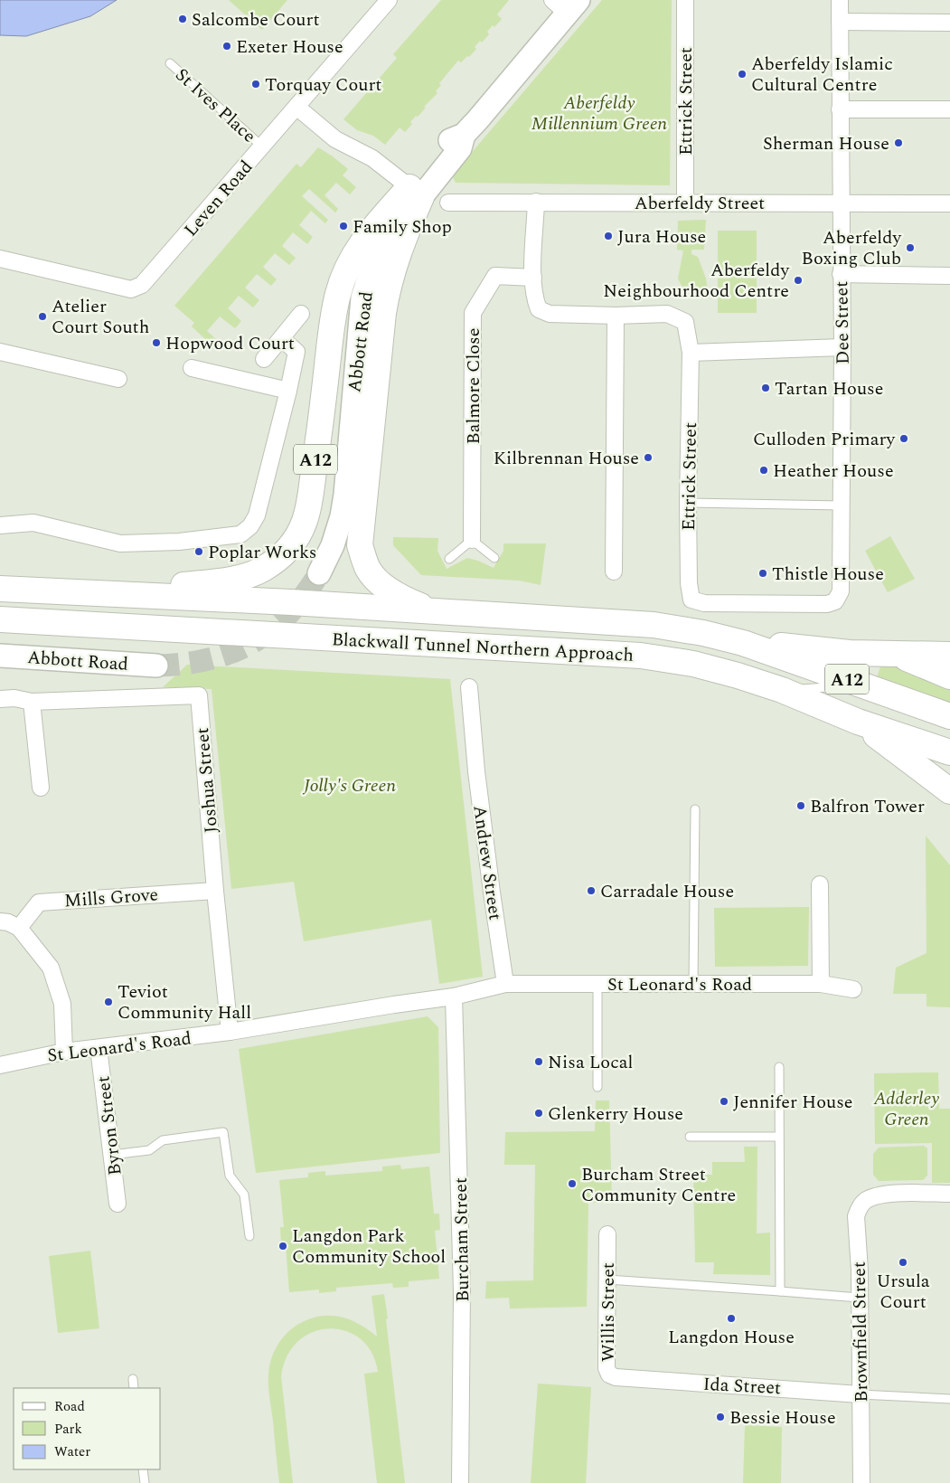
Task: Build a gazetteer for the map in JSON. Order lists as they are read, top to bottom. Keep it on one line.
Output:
{"streets":{"highway":["A12","Blackwall Tunnel Northern Approach"],"main road":["Abbott Road"],"street":["Ettrick Street","Leven Road","Aberfeldy Street","Dee Street","Balmore Close","Joshua Street","Andrew Street","Mills Grove","St Leonard's Road","Byron Street","Burcham Street","Willis Street","Brownfield Street","Ida Street"],"lane":["St Ives Place"]},"crossings":[["Ettrick Street","Aberfeldy Street"],["Ettrick Street","Dee Street"],["St Ives Place","Leven Road"],["Aberfeldy Street","Dee Street"],["Abbott Road","A12"],["A12","Blackwall Tunnel Northern Approach"],["Joshua Street","Mills Grove"],["Joshua Street","St Leonard's Road"],["Andrew Street","St Leonard's Road"],["St Leonard's Road","Byron Street"],["St Leonard's Road","Burcham Street"],["Willis Street","Ida Street"],["Brownfield Street","Ida Street"]],"parks":["Aberfeldy Millennium Green","Jolly's Green","Adderley Green"],"places":["Salcombe Court","Exeter House","Aberfeldy Islamic Cultural Centre","Torquay Court","Sherman House","Family Shop","Jura House","Aberfeldy Boxing Club","Aberfeldy Neighbourhood Centre","Atelier Court South","Hopwood Court","Tartan House","Culloden Primary","Kilbrennan House","Heather House","Poplar Works","Thistle House","Balfron Tower","Carradale House","Teviot Community Hall","Nisa Local","Jennifer House","Glenkerry House","Burcham Street Community Centre","Langdon Park Community School","Ursula Court","Langdon House","Bessie House"],"legend":["Road","Park","Water"]}
